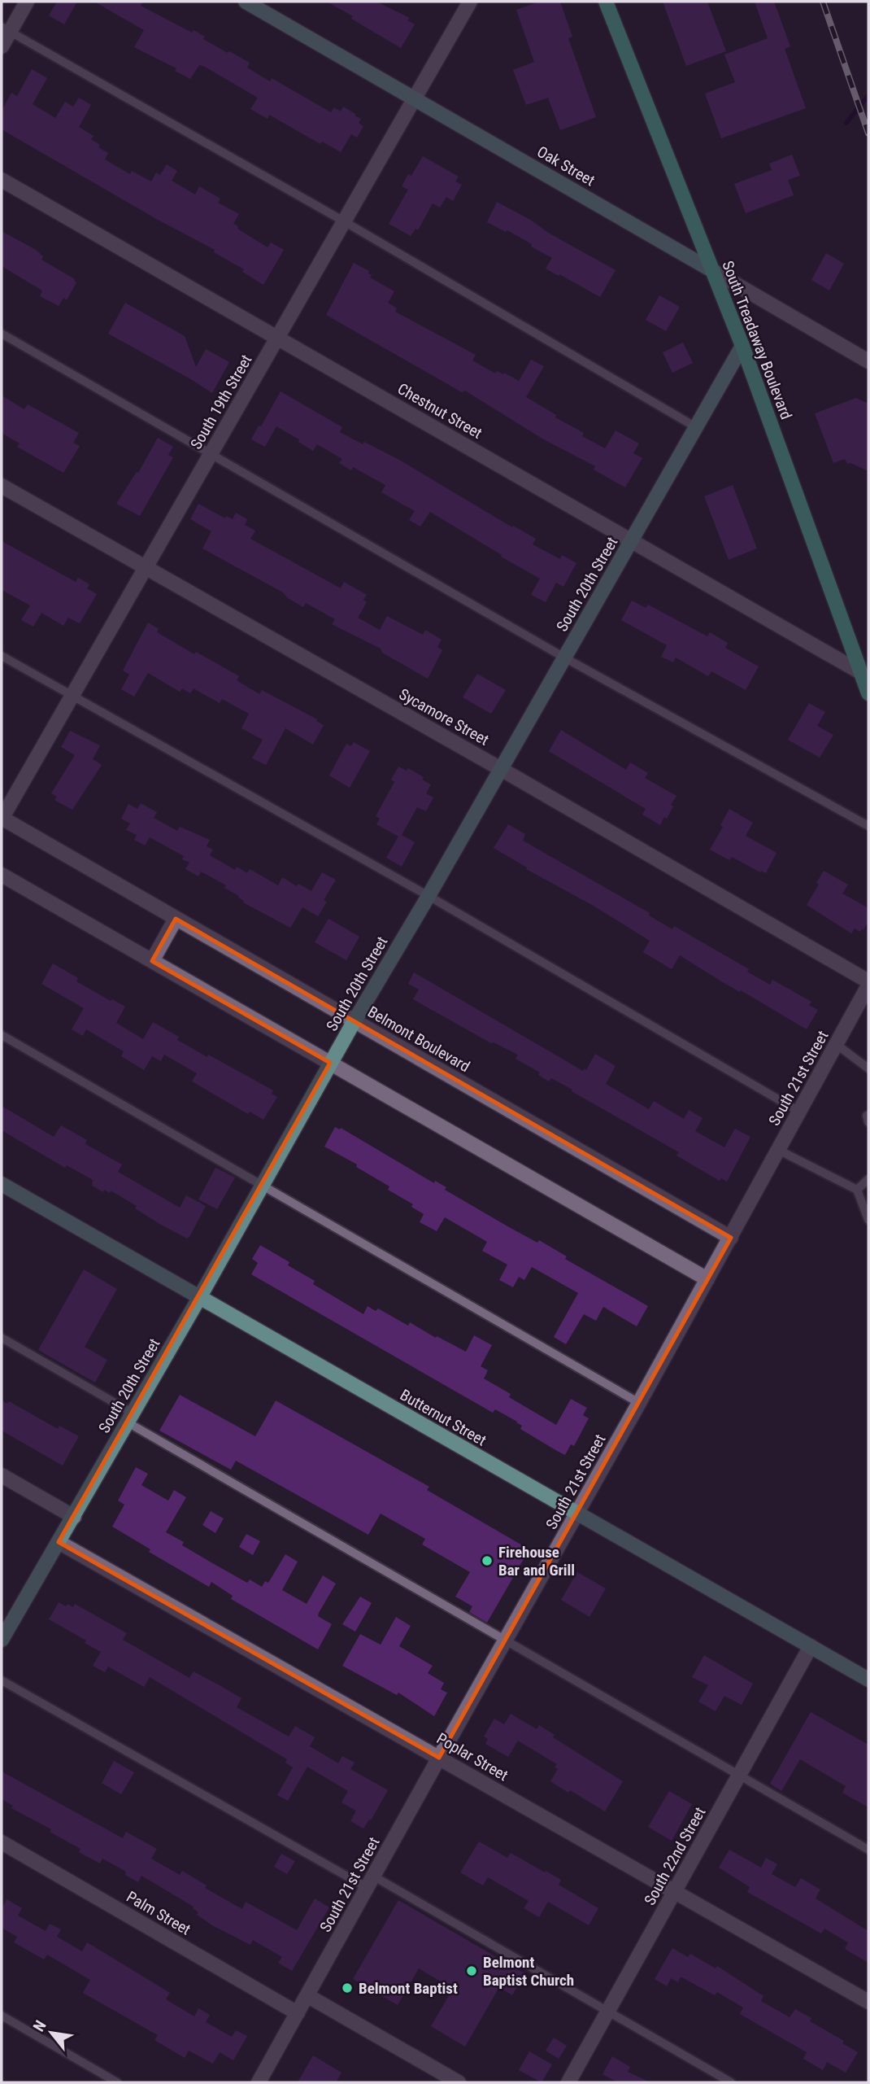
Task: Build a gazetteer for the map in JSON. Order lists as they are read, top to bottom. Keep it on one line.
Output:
{"streets":{"main road":["South Treadaway Boulevard"],"street":["Oak Street","South 19th Street","Chestnut Street","South 20th Street","Sycamore Street","Belmont Boulevard","South 21st Street","Butternut Street","Poplar Street","South 22nd Street","Palm Street"]},"crossings":[["Oak Street","South Treadaway Boulevard"],["Oak Street","South 19th Street"],["South Treadaway Boulevard","Chestnut Street"],["South Treadaway Boulevard","South 20th Street"],["South 19th Street","Chestnut Street"],["South 19th Street","Sycamore Street"],["South 19th Street","Belmont Boulevard"],["Chestnut Street","South 20th Street"],["South 20th Street","Sycamore Street"],["South 20th Street","Belmont Boulevard"],["South 20th Street","Butternut Street"],["South 20th Street","Poplar Street"],["Sycamore Street","South 21st Street"],["Belmont Boulevard","South 21st Street"],["South 21st Street","Butternut Street"],["South 21st Street","Poplar Street"],["South 21st Street","Palm Street"],["Butternut Street","South 22nd Street"],["Poplar Street","South 22nd Street"]],"places":["Firehouse Bar and Grill","Belmont Baptist Church","Belmont Baptist"],"north":"top left"}
